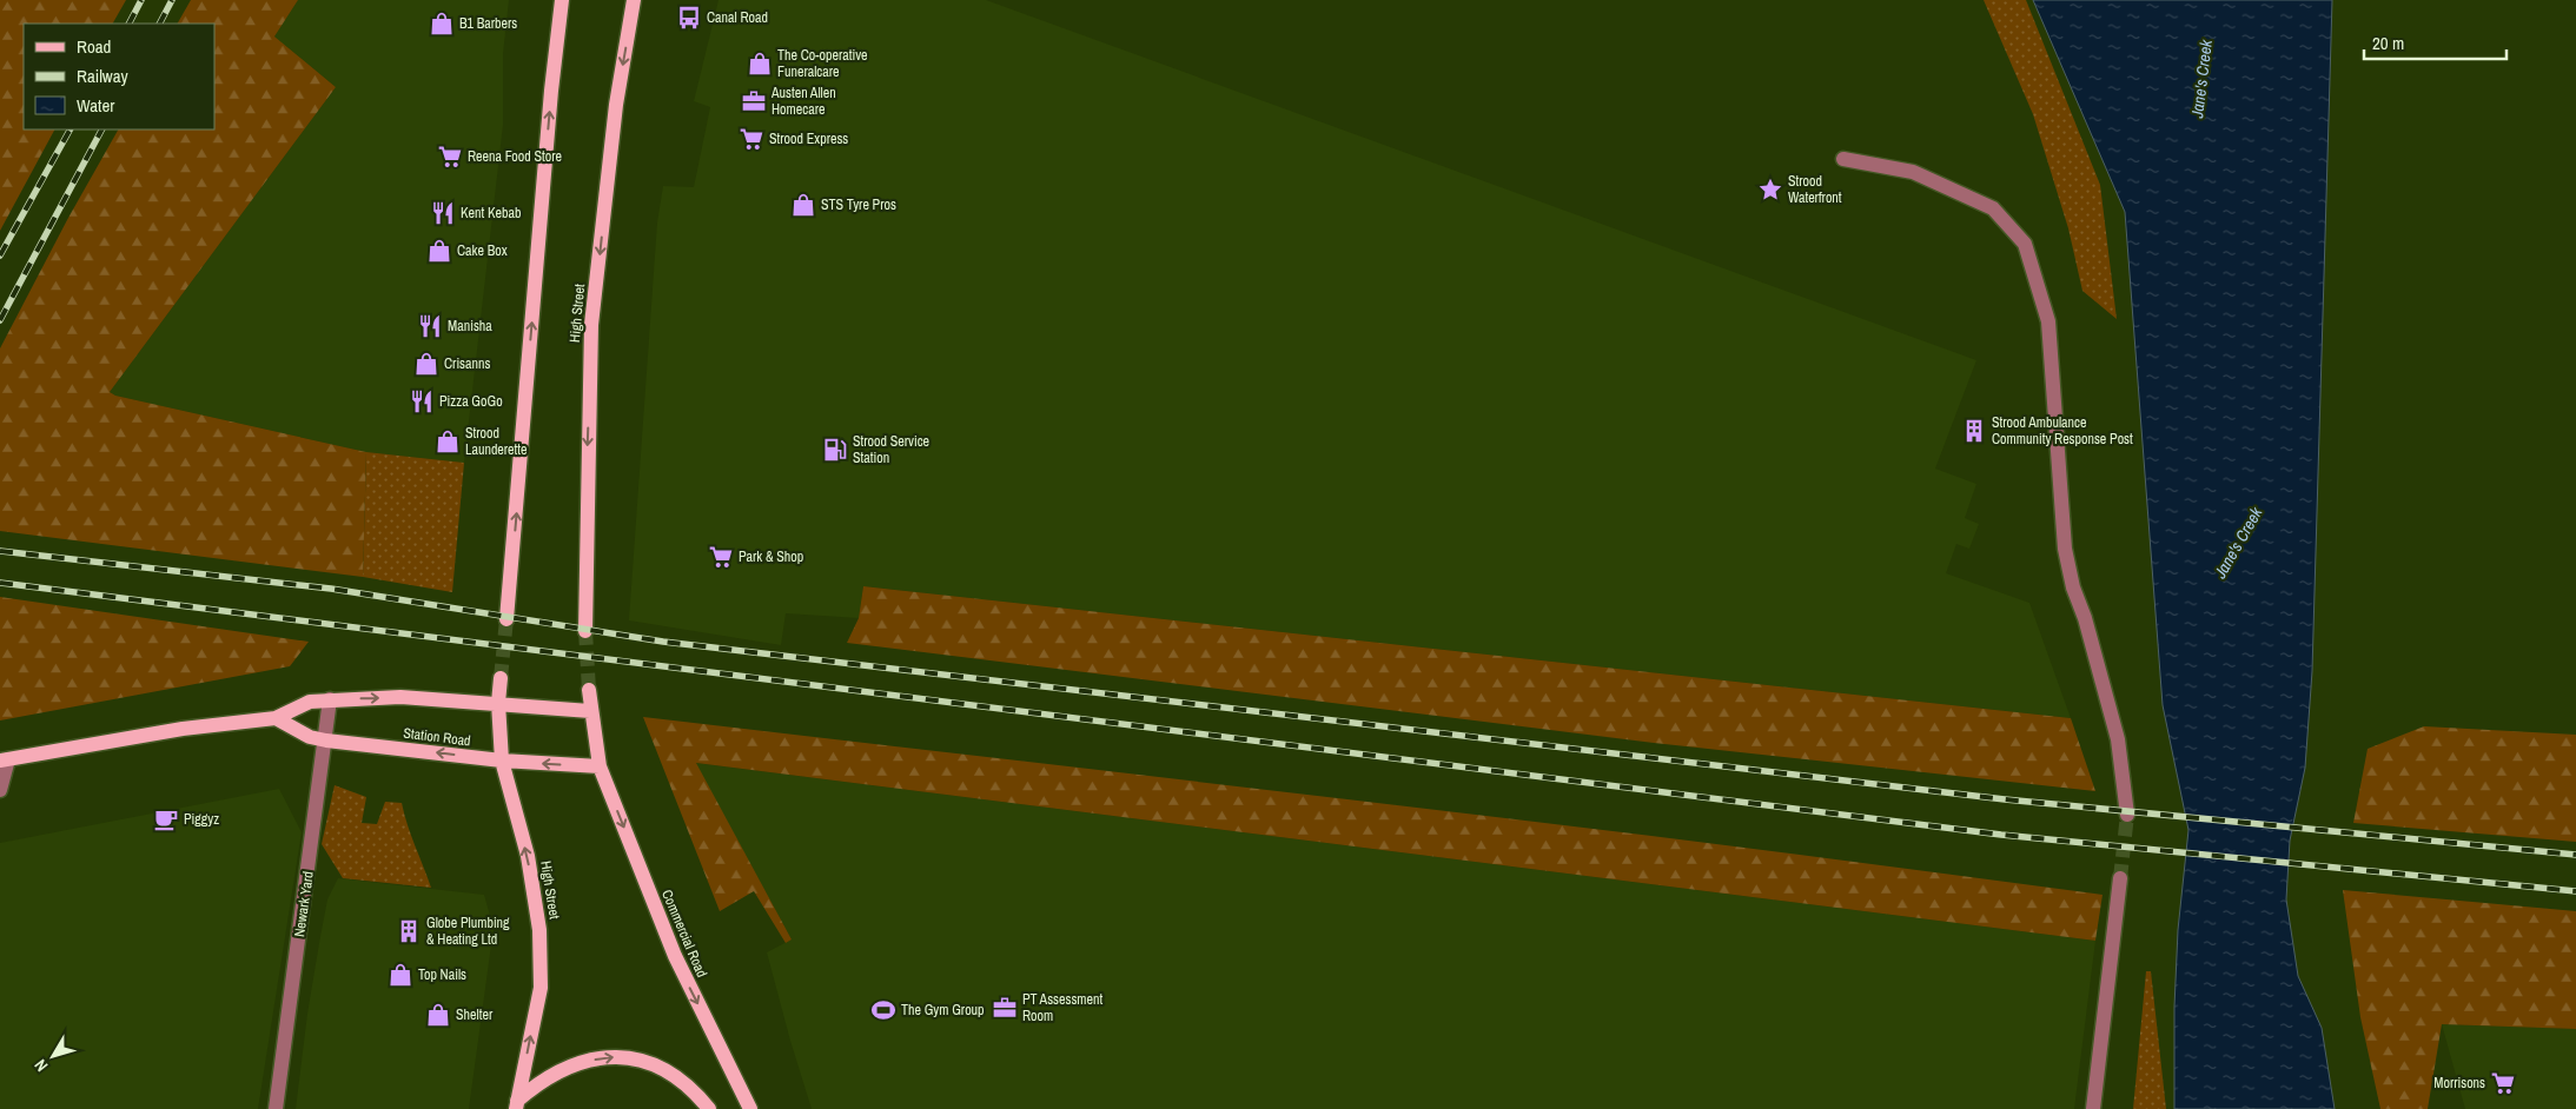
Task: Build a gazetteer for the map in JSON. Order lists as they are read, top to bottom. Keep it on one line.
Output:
{"streets":{"main road":["High Street","Station Road","Commercial Road"],"street":["Newark Yard"]},"crossings":[["High Street","Station Road"],["Station Road","Newark Yard"],["Station Road","Commercial Road"]],"one_way":["Commercial Road"],"water":["Jane's Creek"],"places":{"bus stop":["Canal Road"],"shop":["B1 Barbers","The Co-operative Funeralcare","STS Tyre Pros","Cake Box","Crisanns","Strood Launderette","Top Nails","Shelter"],"office":["Austen Allen Homecare","PT Assessment Room"],"supermarket":["Strood Express","Reena Food Store","Park & Shop","Morrisons"],"place":["Strood Waterfront"],"restaurant":["Kent Kebab","Manisha","Pizza GoGo"],"building":["Strood Ambulance Community Response Post","Globe Plumbing & Heating Ltd"],"fuel station":["Strood Service Station"],"cafe":["Piggyz"],"sports":["The Gym Group"]},"legend":["Road","Railway","Water"],"scale_bar":"20 m","north":"bottom left"}
